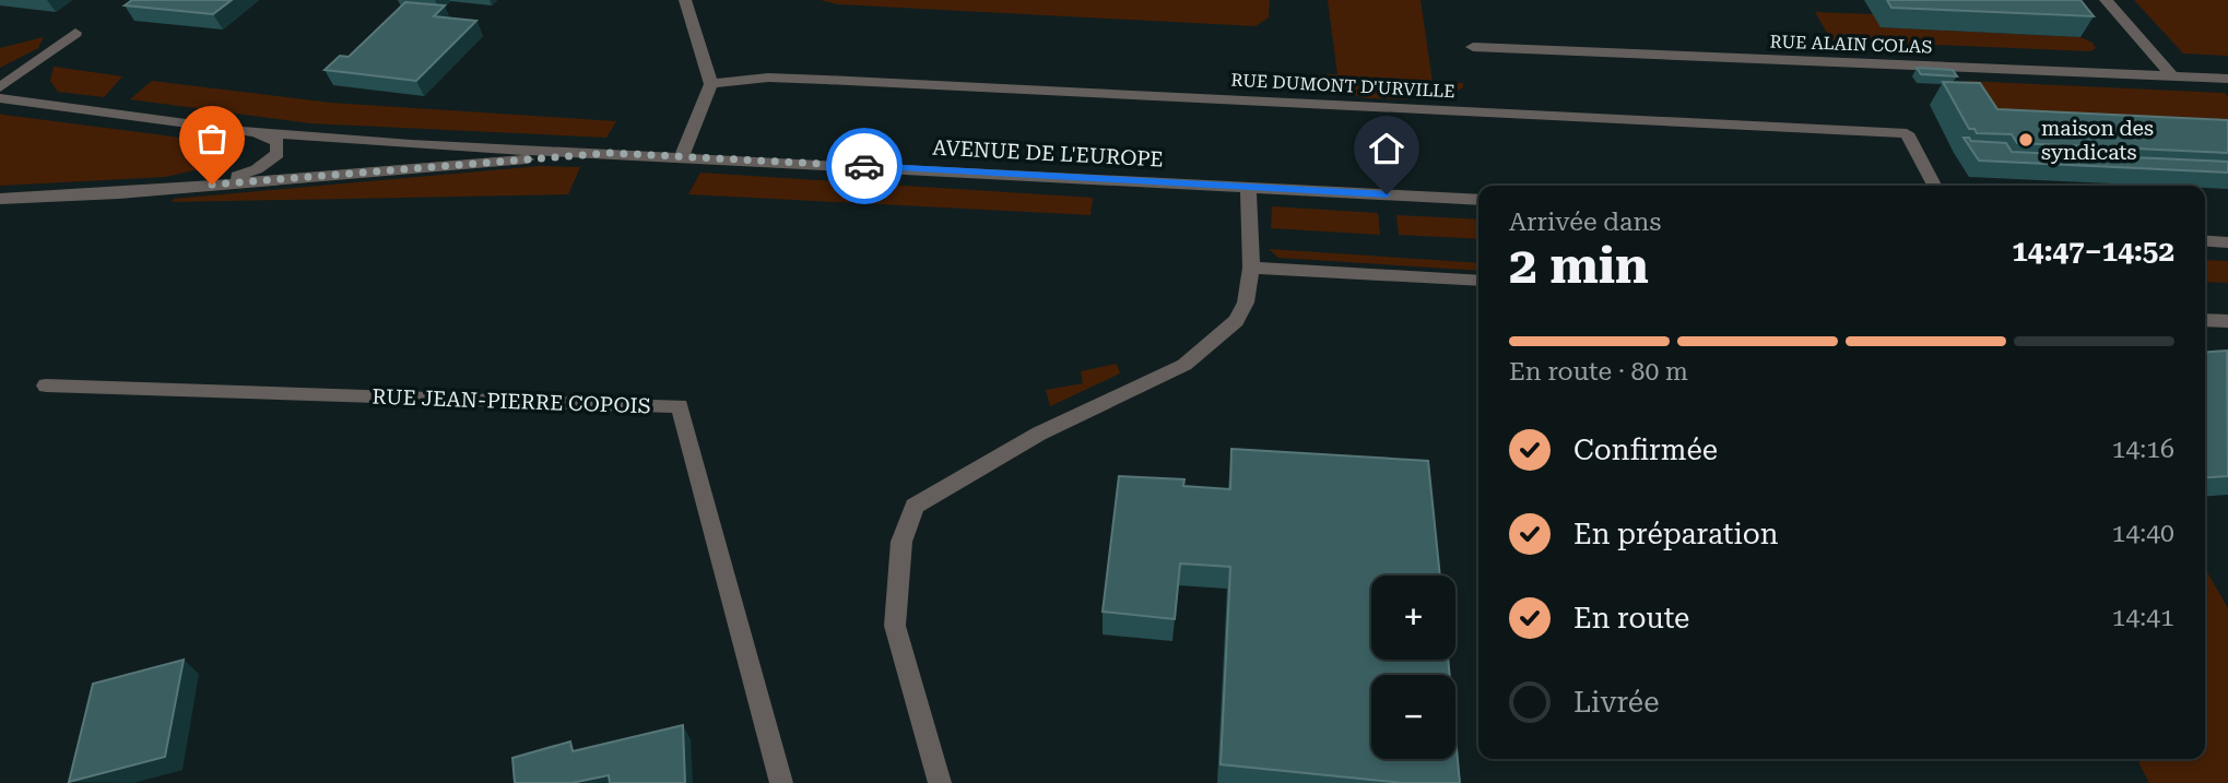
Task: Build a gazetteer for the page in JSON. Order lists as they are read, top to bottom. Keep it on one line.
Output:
{"streets":{"street":["RUE ALAIN COLAS","RUE DUMONT D'URVILLE","AVENUE DE L'EUROPE","RUE JEAN-PIERRE COPOIS"]},"places":["maison des syndicats"],"page":{"heading":["2 min","Arrivée dans","14:47–14:52"],"bar":"En route · 80 m","list":[["Confirmée","14:16"],["En préparation","14:40"],["En route","14:41"],"Livrée"],"map_buttons":["+","−"]}}
